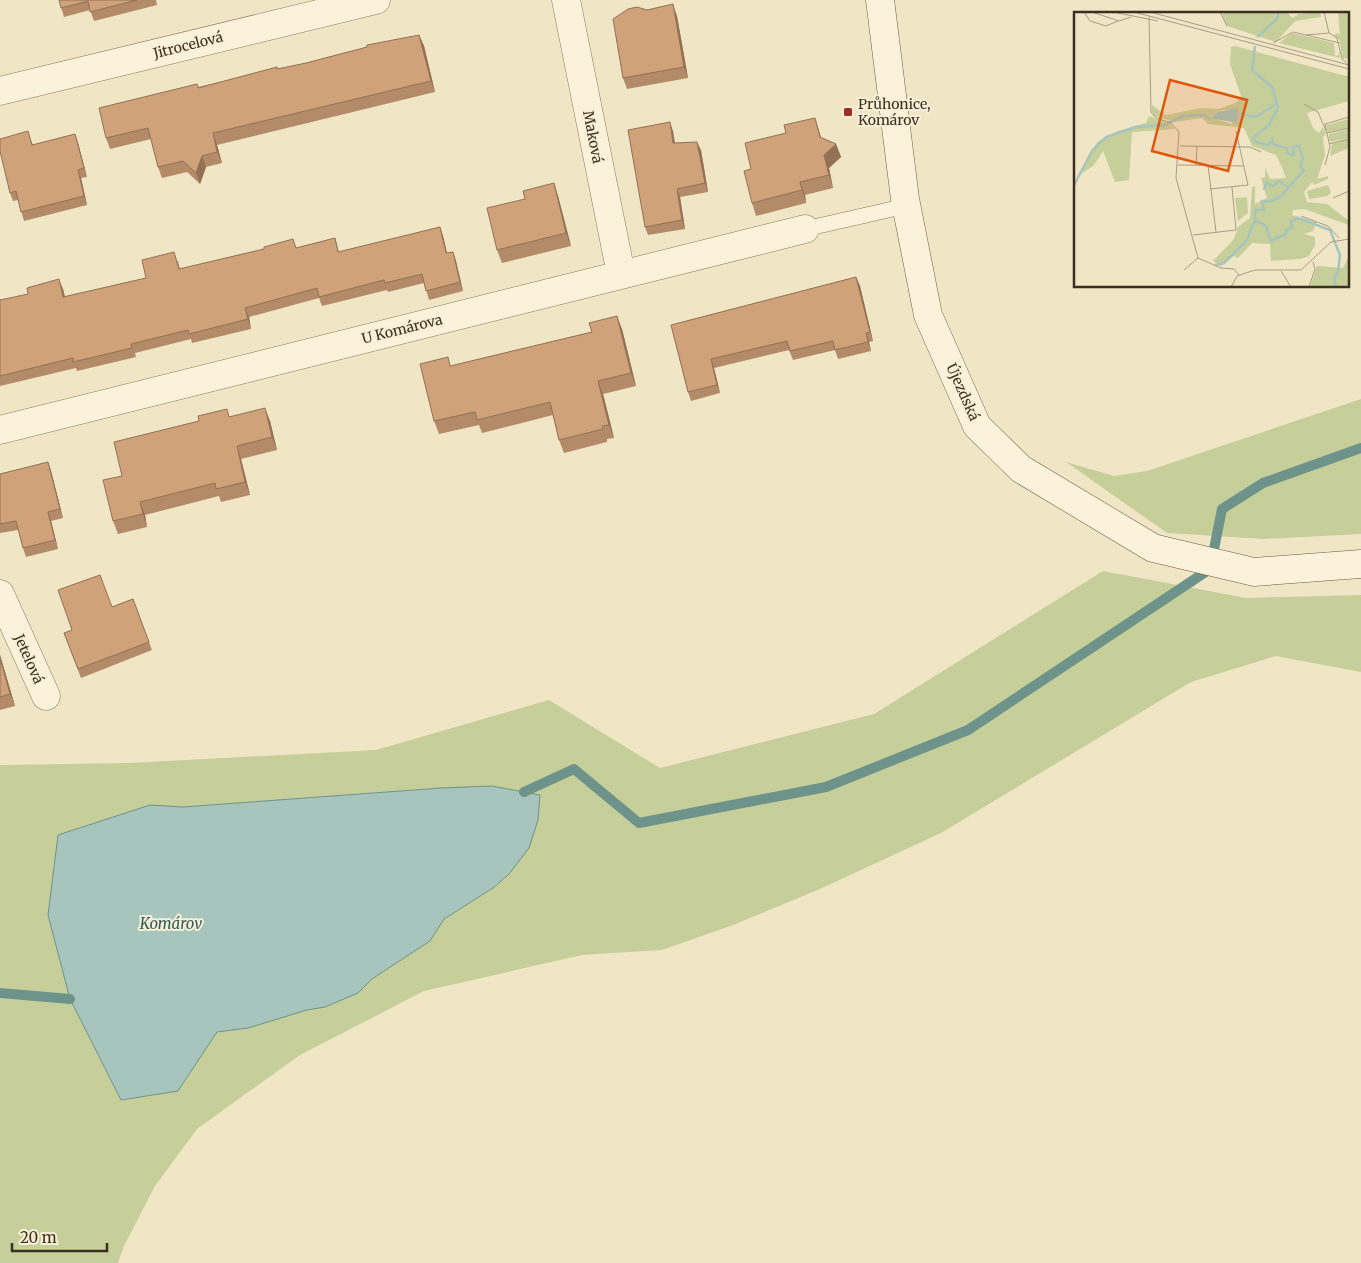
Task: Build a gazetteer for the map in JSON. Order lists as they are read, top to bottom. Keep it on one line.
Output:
{"streets":{"street":["Jitrocelová","Maková","U Komárova","Újezdská","Jetelová"]},"crossings":[["Maková","U Komárova"]],"water":["Komárov"],"places":{"transit":["Průhonice, Komárov"]},"scale_bar":"20 m"}
